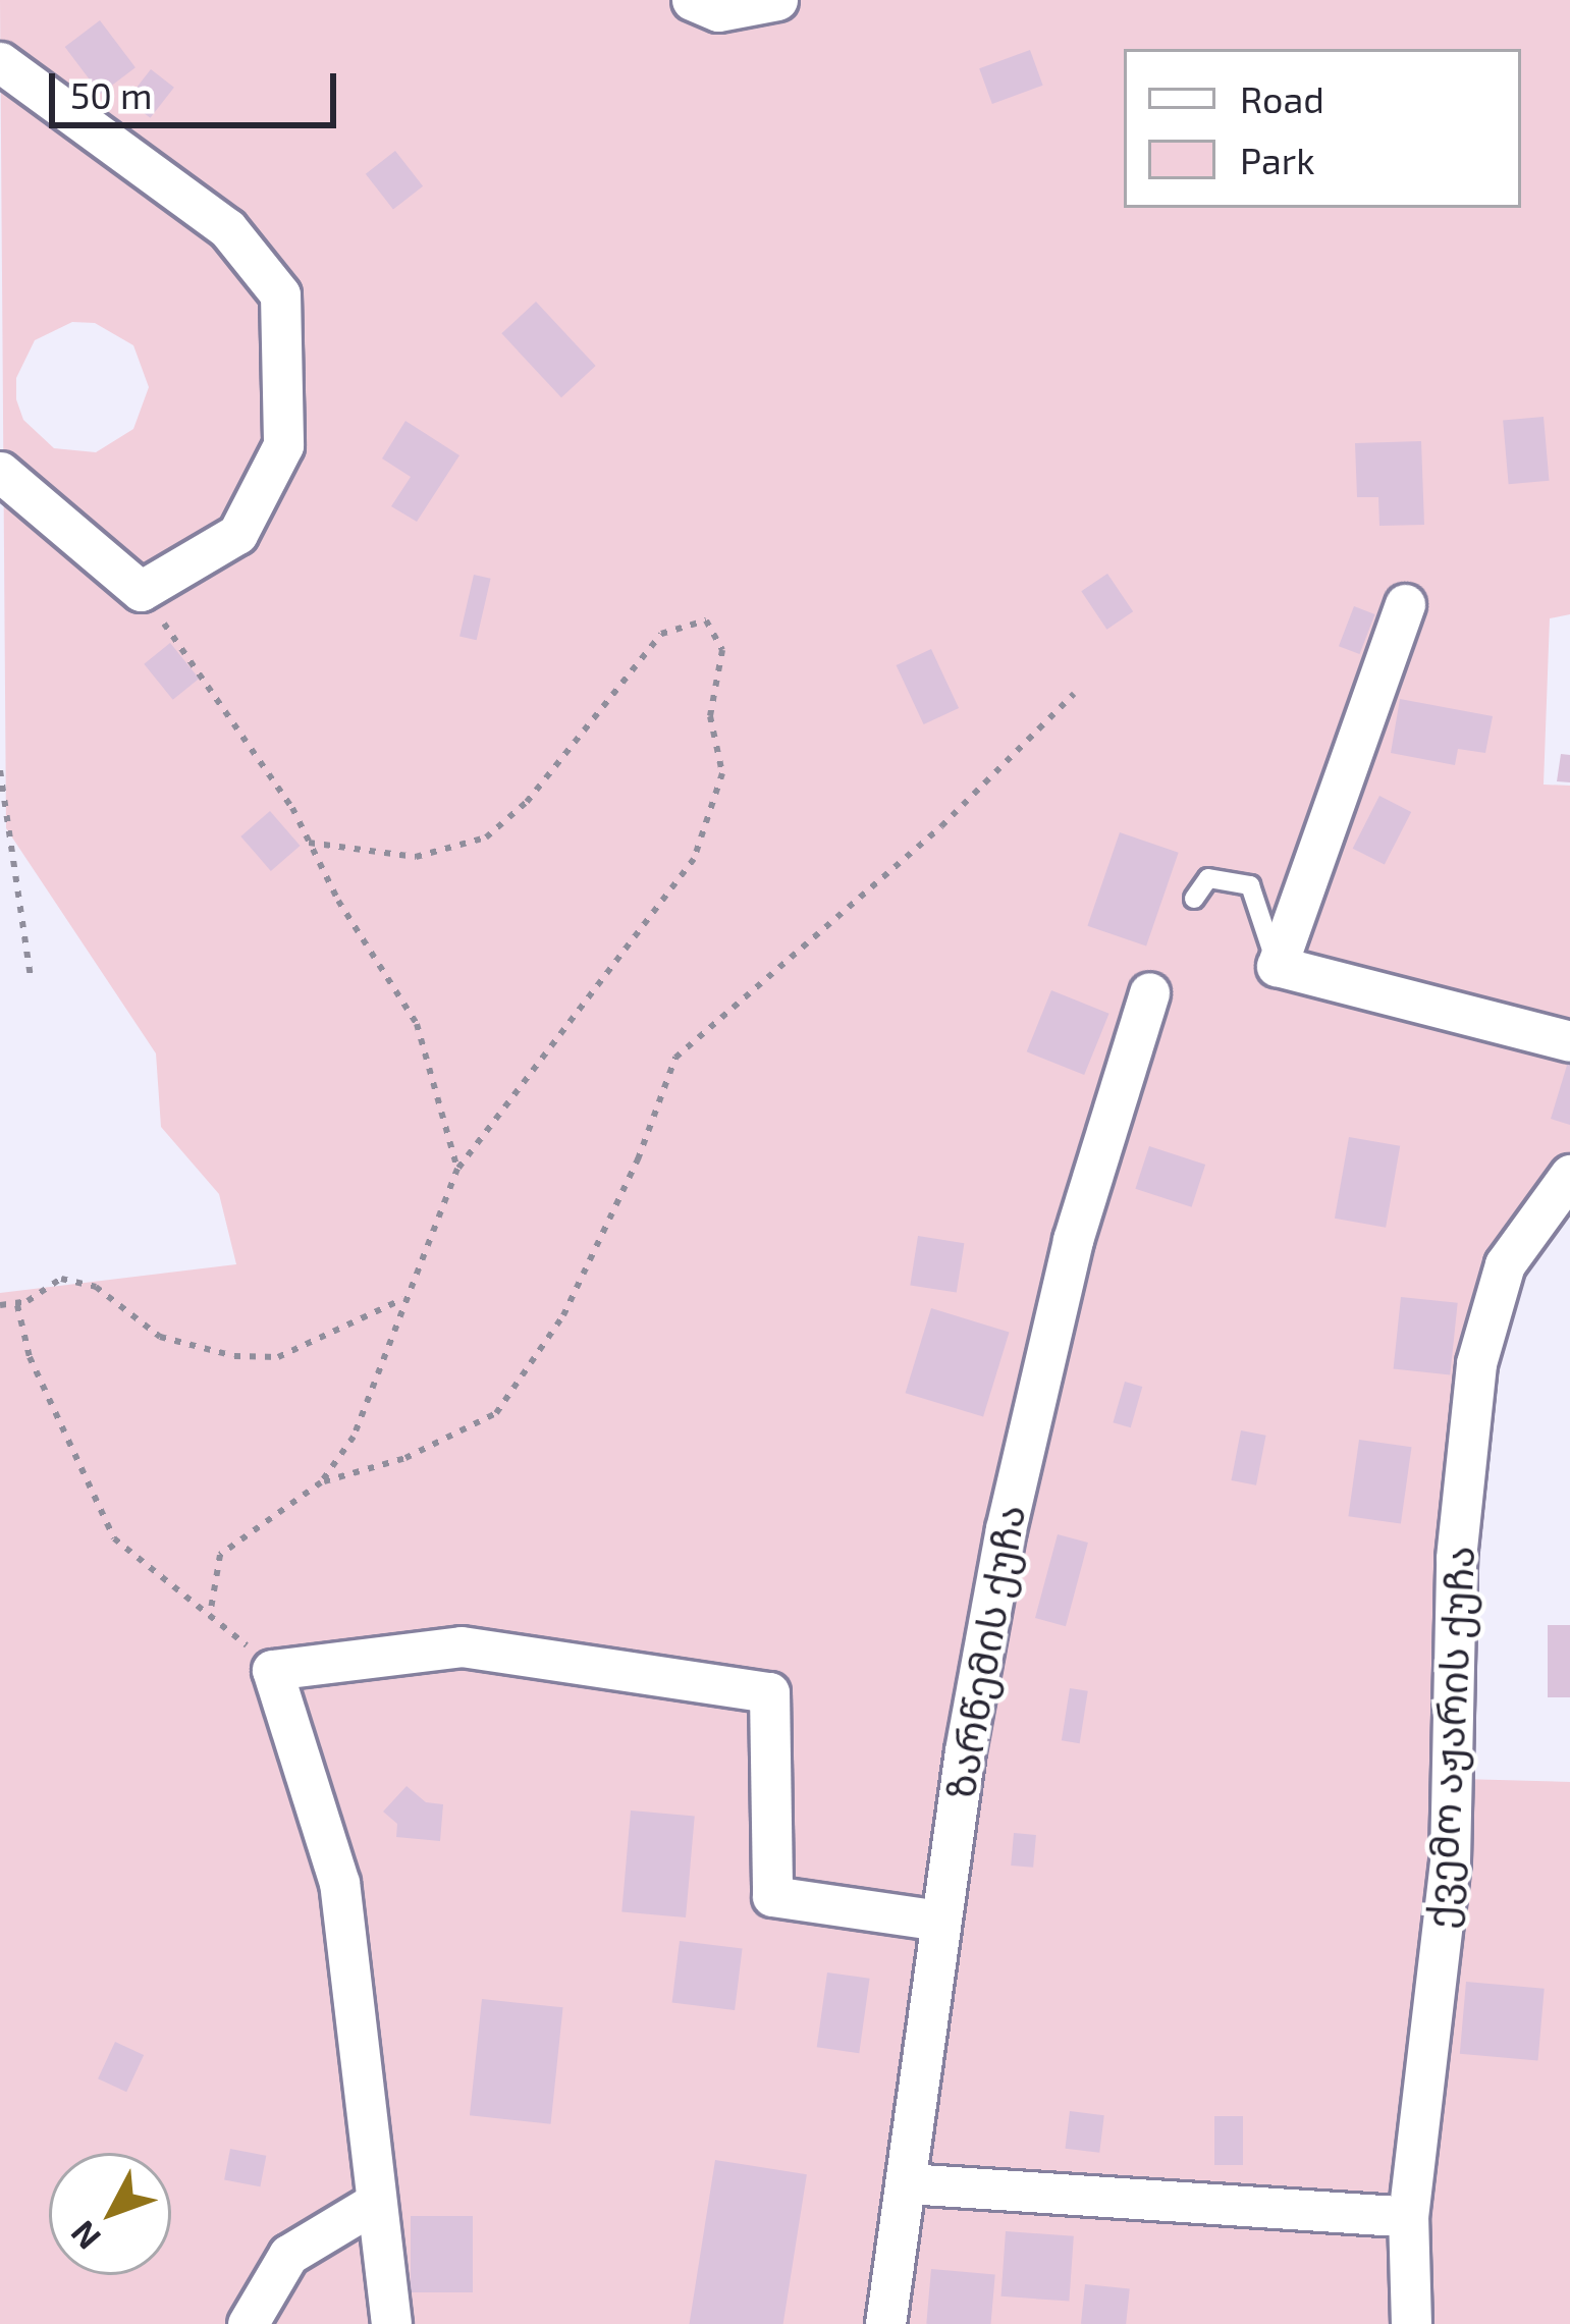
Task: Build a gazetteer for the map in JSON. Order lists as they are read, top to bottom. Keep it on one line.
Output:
{"streets":{"street":["ზარწემის ქუჩა","ქვემო აჟარის ქუჩა"]},"legend":["Road","Park"],"scale_bar":"50 m","north":"bottom left"}
